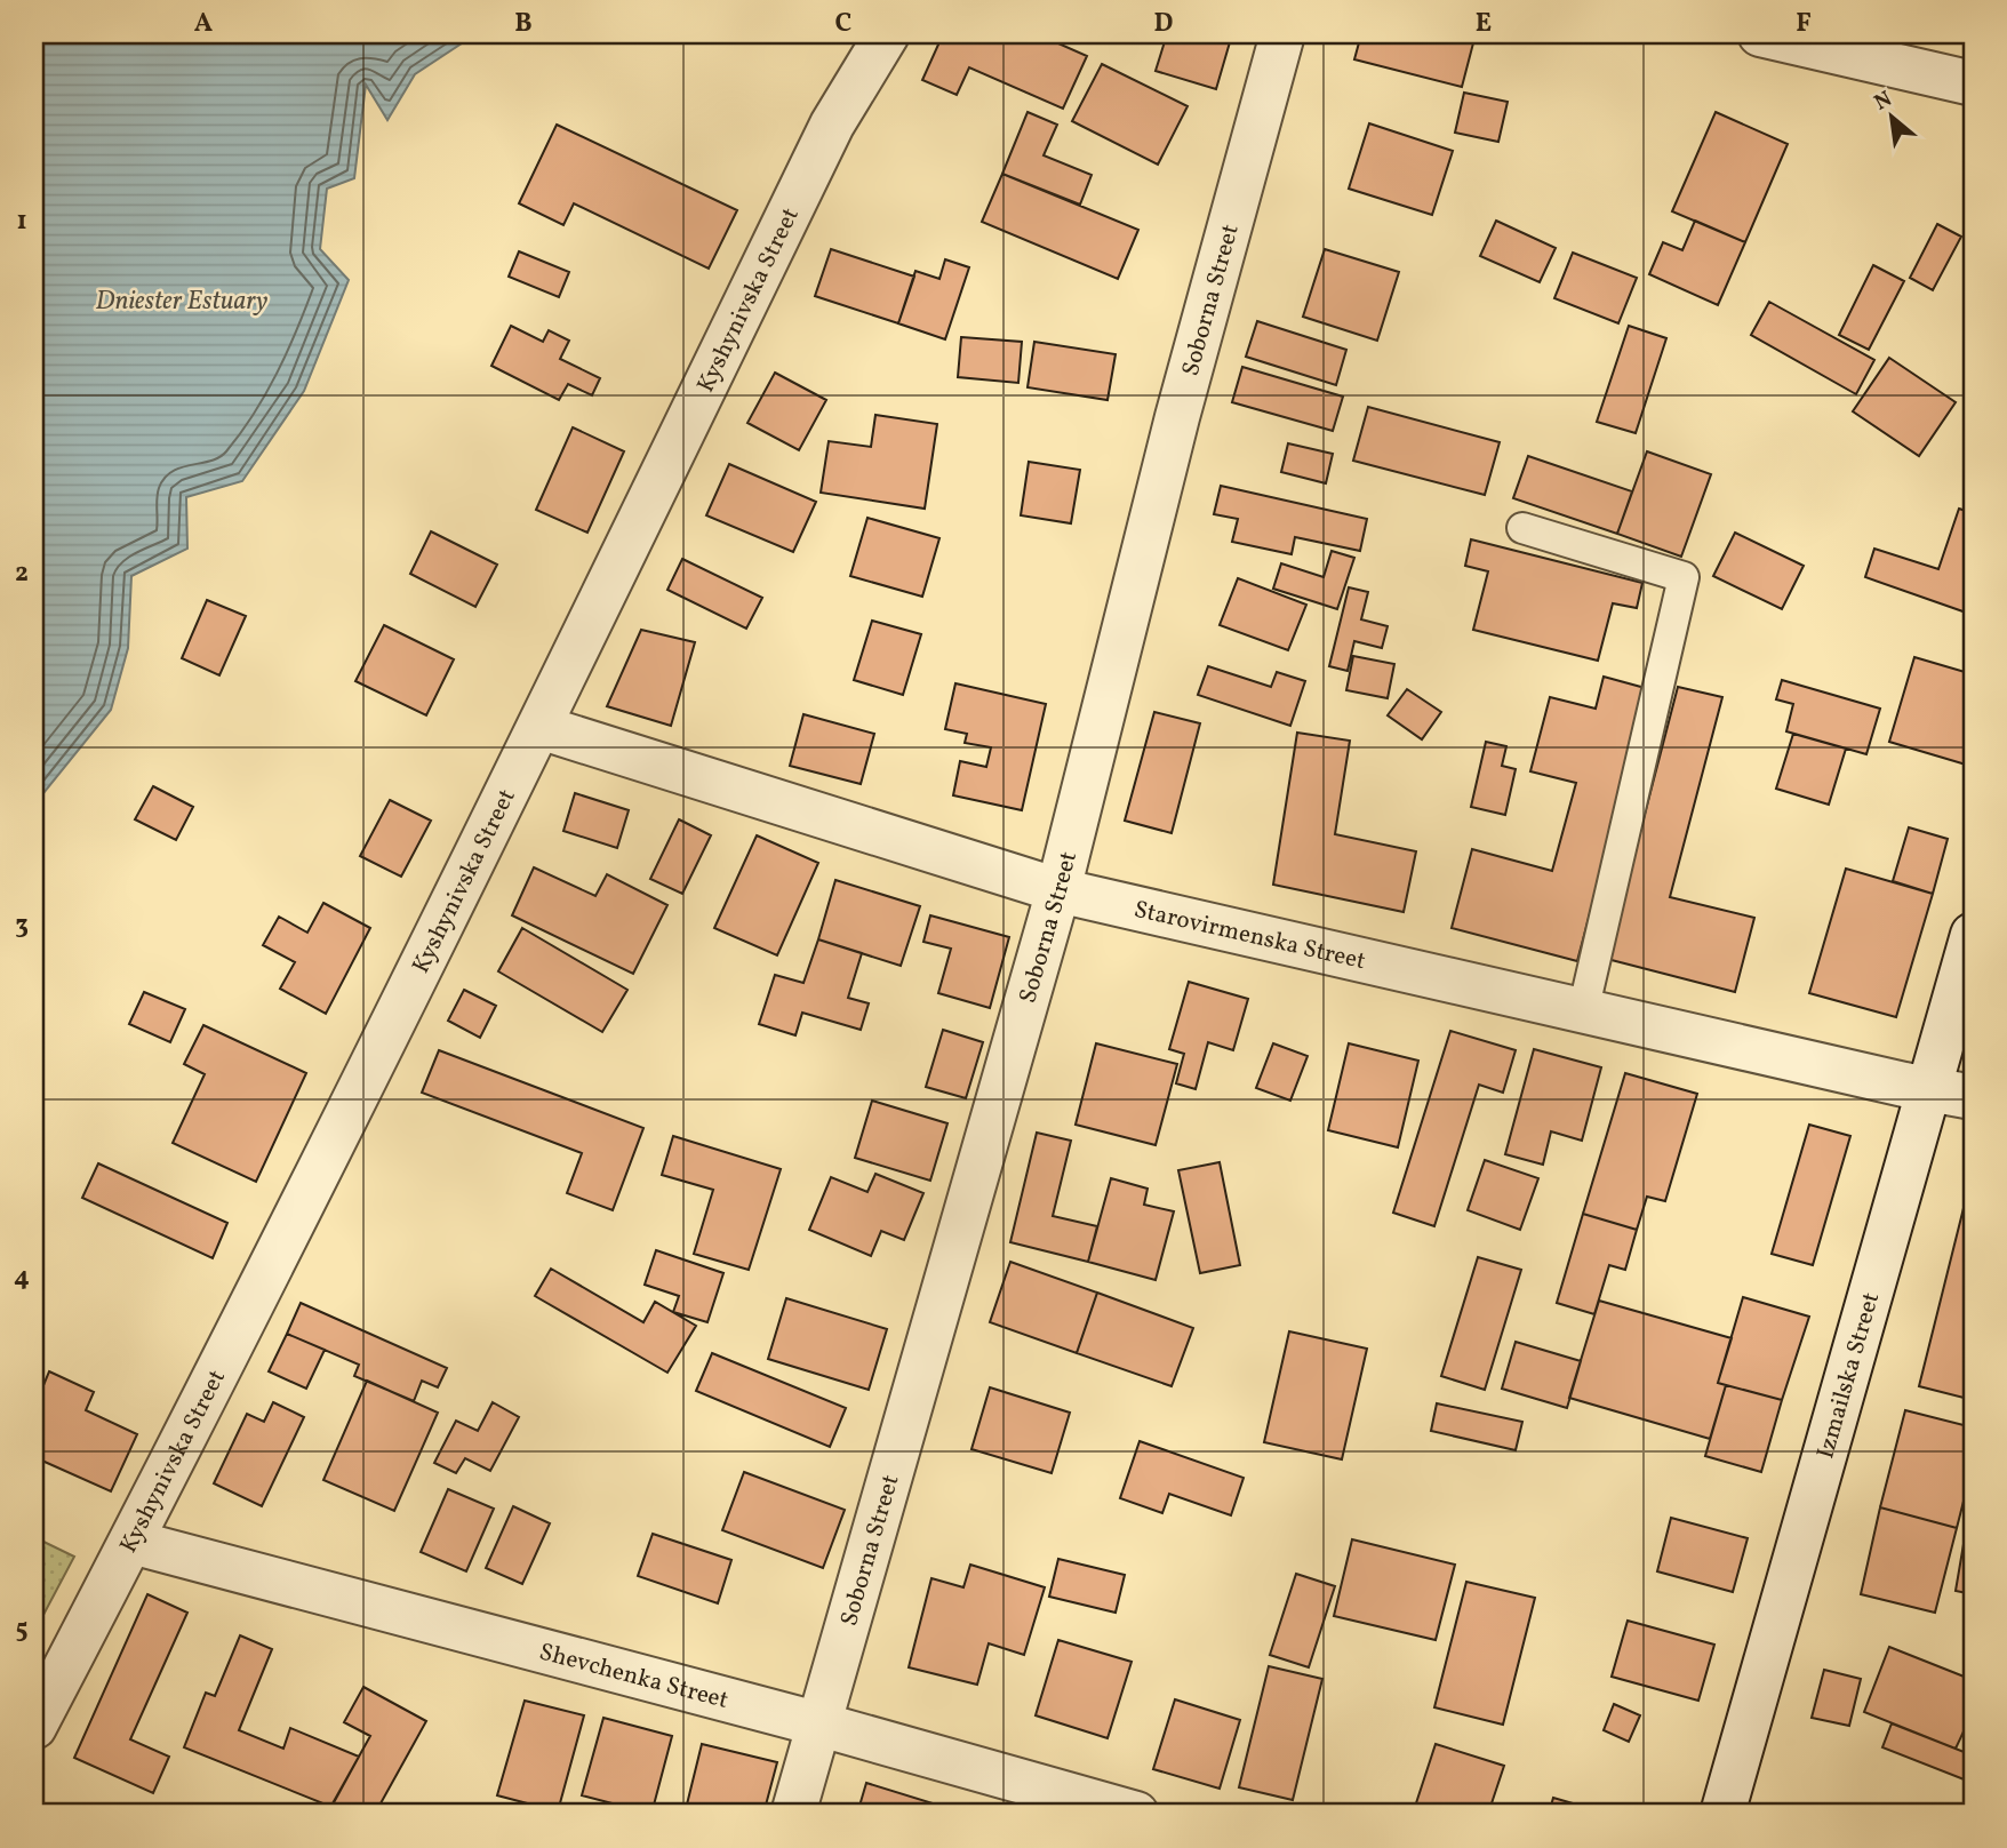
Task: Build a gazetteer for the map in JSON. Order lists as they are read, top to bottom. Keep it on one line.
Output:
{"streets":{"street":["Kyshynivska Street","Soborna Street","Starovirmenska Street","Izmailska Street","Shevchenka Street"]},"crossings":[["Kyshynivska Street","Starovirmenska Street"],["Kyshynivska Street","Shevchenka Street"],["Soborna Street","Starovirmenska Street"],["Soborna Street","Shevchenka Street"],["Starovirmenska Street","Izmailska Street"]],"water":["Dniester Estuary"],"north":"top left","grid":{"columns":["A","B","C","D","E","F"],"rows":["1","2","3","4","5"]}}
